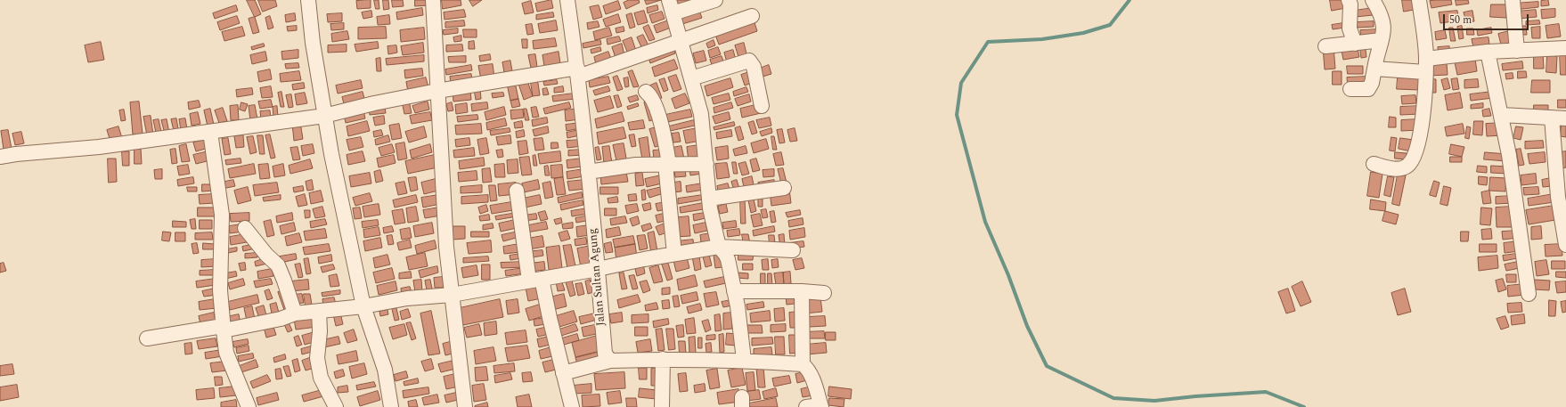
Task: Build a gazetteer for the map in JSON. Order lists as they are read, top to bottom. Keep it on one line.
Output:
{"streets":{"street":["Jalan Sultan Agung"]},"scale_bar":"50 m"}
